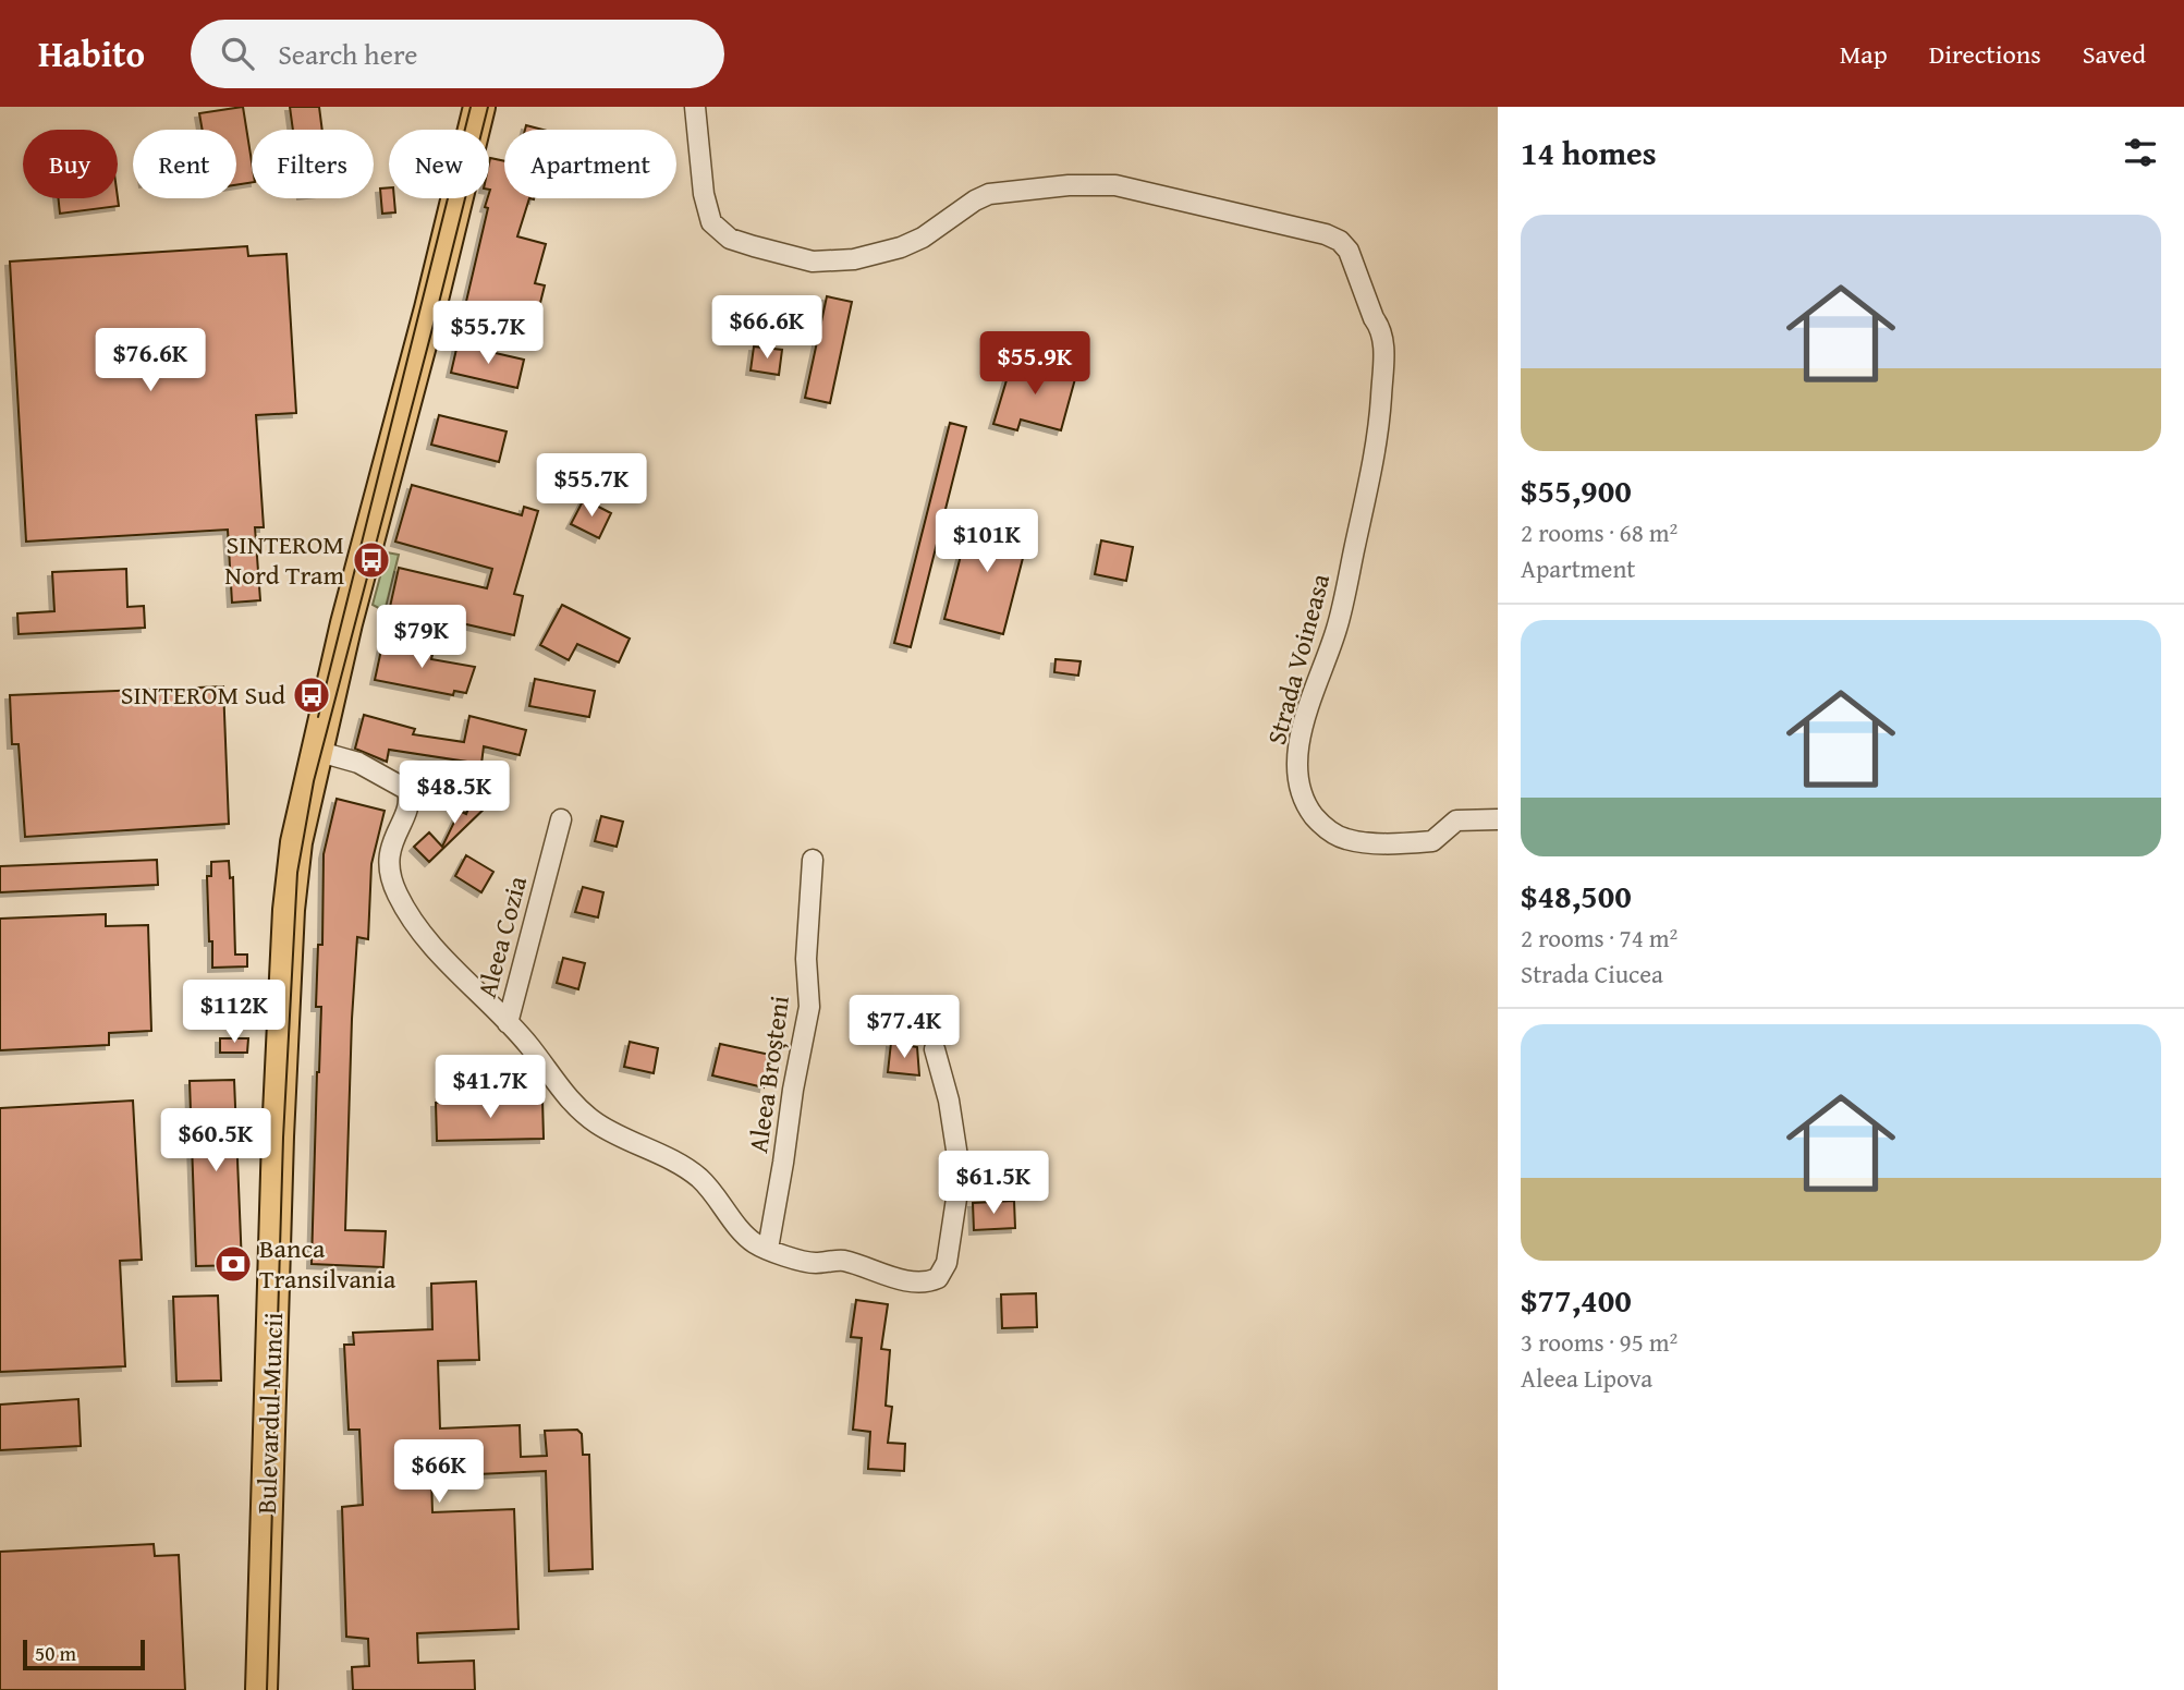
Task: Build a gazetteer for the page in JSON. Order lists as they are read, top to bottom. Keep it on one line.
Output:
{"streets":{"main road":["Bulevardul Muncii"],"street":["Strada Voineasa","Aleea Cozia","Aleea Broșteni"]},"places":{"bus stop":["SINTEROM Nord Tram","SINTEROM Sud"],"bank":["Banca Transilvania"]},"scale_bar":"50 m","page":{"header":"Habito","search":"Search here","nav":["Map","Directions","Saved"],"heading":"14 homes","chip":["Buy","Rent","Filters","New","Apartment"],"list":[{"name":"$55,900","note":"2 rooms · 68 m² · Apartment"},{"name":"$48,500","note":"2 rooms · 74 m² · Strada Ciucea"},{"name":"$77,400","note":"3 rooms · 95 m² · Aleea Lipova"}],"price":["$66.6K","$55.7K","$76.6K","$55.9K","$55.7K","$101K","$79K","$48.5K","$112K","$77.4K","$41.7K","$60.5K","$61.5K","$66K"],"scale":"50 m"}}
